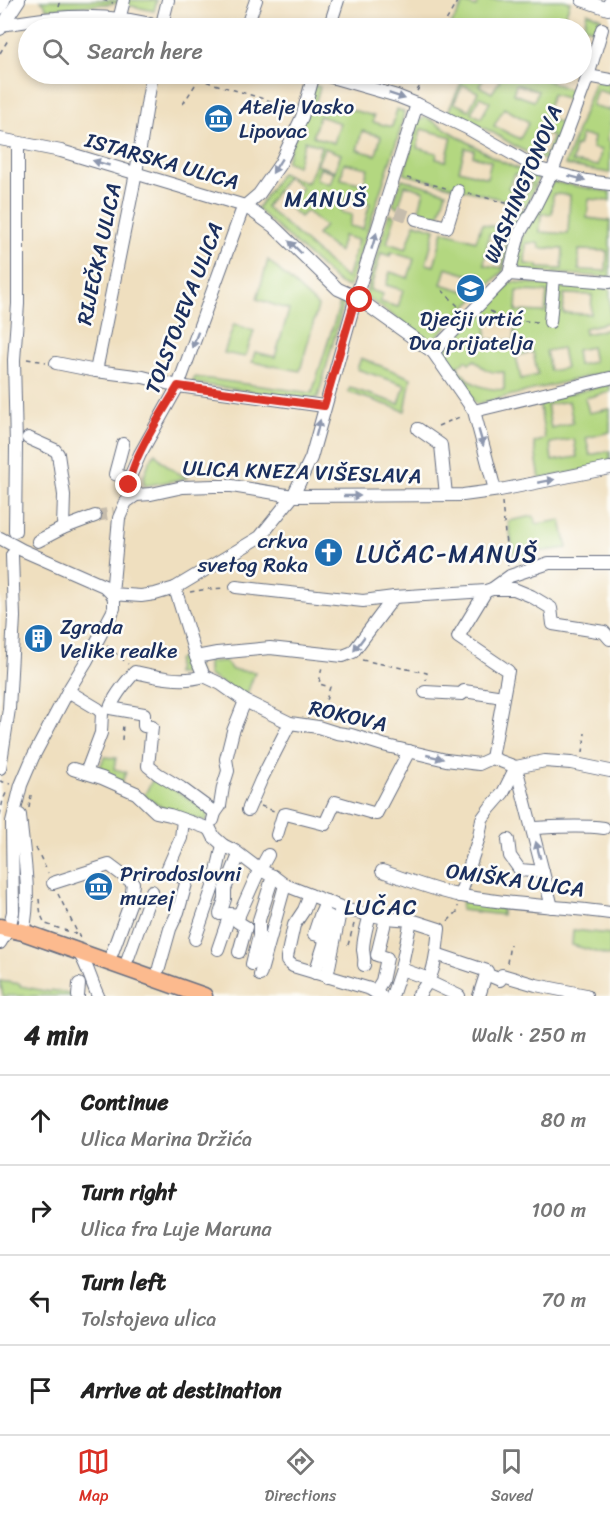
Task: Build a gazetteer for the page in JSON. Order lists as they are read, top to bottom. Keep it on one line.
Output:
{"streets":{"street":["ISTARSKA ULICA","WASHINGTONOVA","RIJEČKA ULICA","TOLSTOJEVA ULICA","ULICA KNEZA VIŠESLAVA","ROKOVA","OMIŠKA ULICA"]},"crossings":[["ISTARSKA ULICA","WASHINGTONOVA"],["ISTARSKA ULICA","RIJEČKA ULICA"],["ISTARSKA ULICA","TOLSTOJEVA ULICA"],["ISTARSKA ULICA","ULICA KNEZA VIŠESLAVA"]],"one_way":["TOLSTOJEVA ULICA"],"districts":["MANUŠ","LUČAC-MANUŠ","LUČAC"],"places":{"museum":["Atelje Vasko Lipovac","Prirodoslovni muzej"],"school or university":["Dječji vrtić Dva prijatelja"],"church":["crkva svetog Roka"],"building":["Zgrada Velike realke"]},"page":{"search":"Search here","heading":["4 min","Walk · 250 m"],"list":[["Continue","Ulica Marina Držića","80 m"],["Turn right","Ulica fra Luje Maruna","100 m"],["Turn left","Tolstojeva ulica","70 m"],"Arrive at destination"],"nav":["Map","Directions","Saved"]}}
